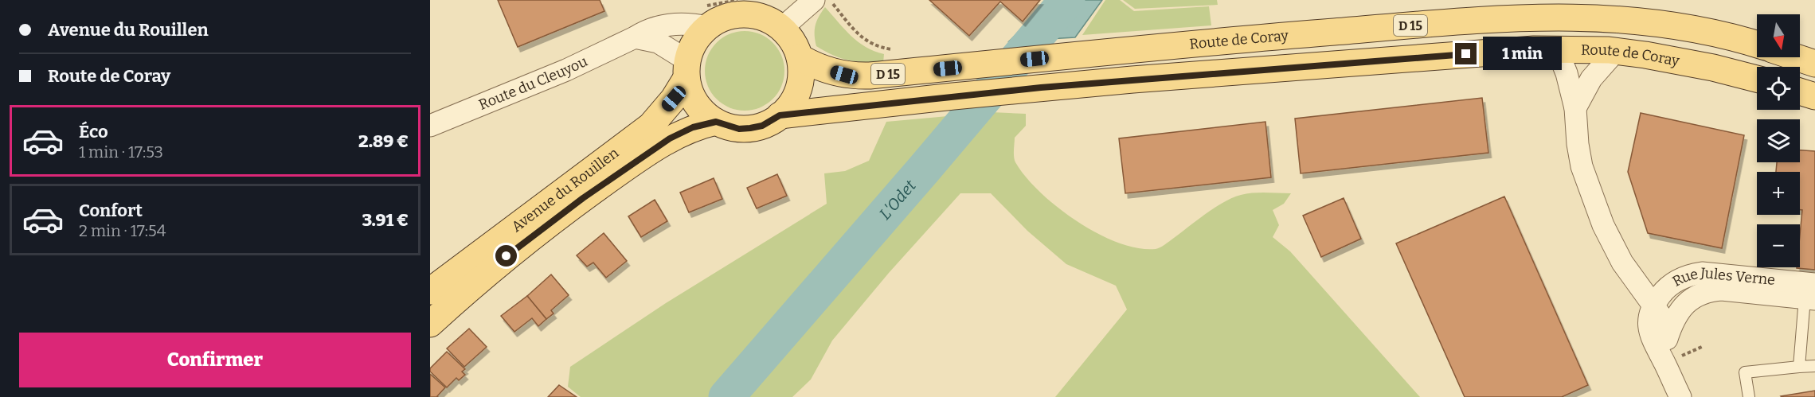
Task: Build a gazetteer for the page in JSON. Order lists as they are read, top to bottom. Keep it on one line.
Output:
{"streets":{"main road":["D 15","Route de Coray","Avenue du Rouillen"],"street":["Route du Cleuyou","Rue Jules Verne"]},"crossings":[["Route de Coray","Route du Cleuyou"],["Route de Coray","Avenue du Rouillen"],["Route du Cleuyou","Avenue du Rouillen"]],"water":["L'Odet"],"north":"bottom","page":{"banner":["Avenue du Rouillen","Route de Coray"],"map_buttons":["+","−"],"bubble":"1 min","list":[{"name":"Éco","note":"1 min · 17:53","value":"2.89 €"},{"name":"Confort","note":"2 min · 17:54","value":"3.91 €"}],"buttons":"Confirmer"}}
